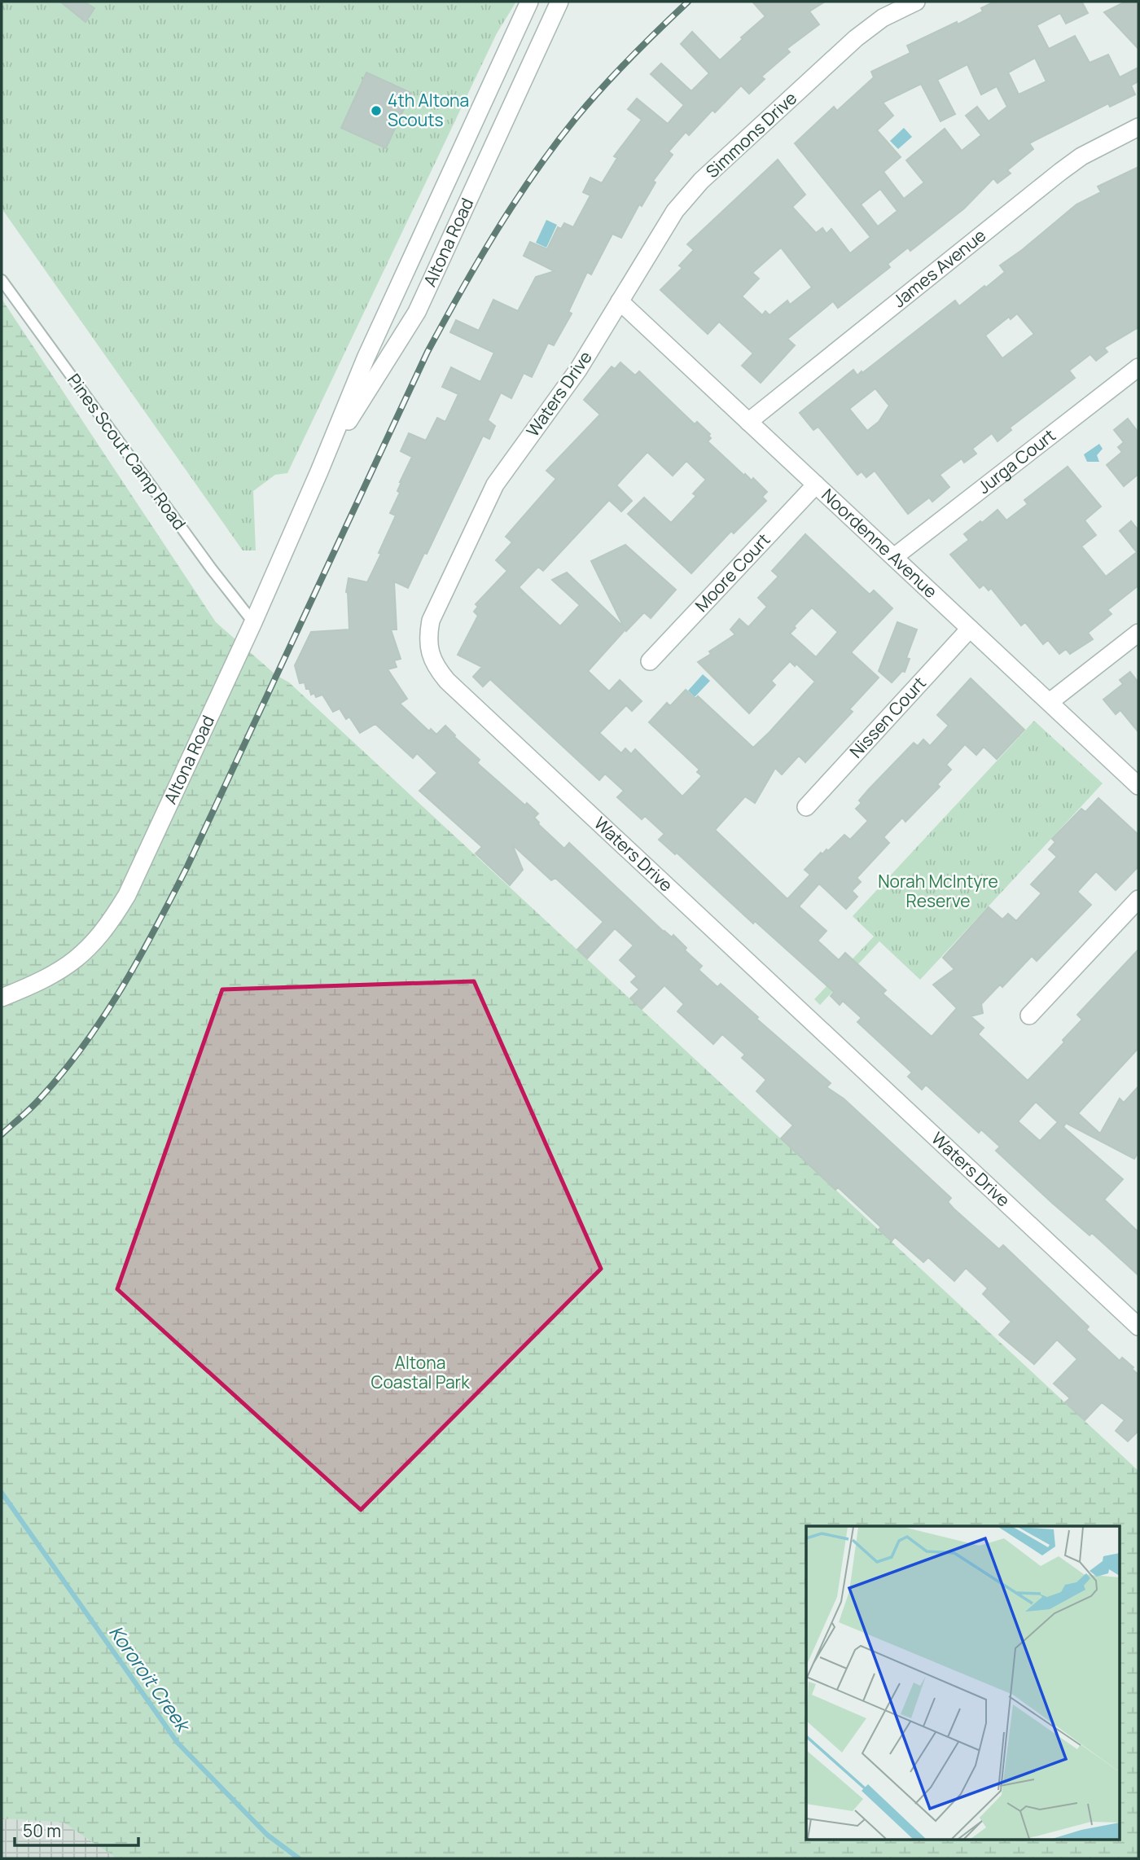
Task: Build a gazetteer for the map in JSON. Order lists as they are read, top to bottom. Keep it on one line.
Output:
{"streets":{"street":["Simmons Drive","Altona Road","James Avenue","Waters Drive","Jurga Court","Noordenne Avenue","Moore Court","Nissen Court"],"lane":["Pines Scout Camp Road"]},"crossings":[["Simmons Drive","Waters Drive"],["Simmons Drive","Noordenne Avenue"],["Altona Road","Pines Scout Camp Road"],["James Avenue","Noordenne Avenue"],["Waters Drive","Noordenne Avenue"],["Jurga Court","Noordenne Avenue"],["Noordenne Avenue","Moore Court"],["Noordenne Avenue","Nissen Court"]],"water":["Kororoit Creek"],"parks":["Norah McIntyre Reserve","Altona Coastal Park"],"places":["4th Altona Scouts"],"scale_bar":"50 m"}
